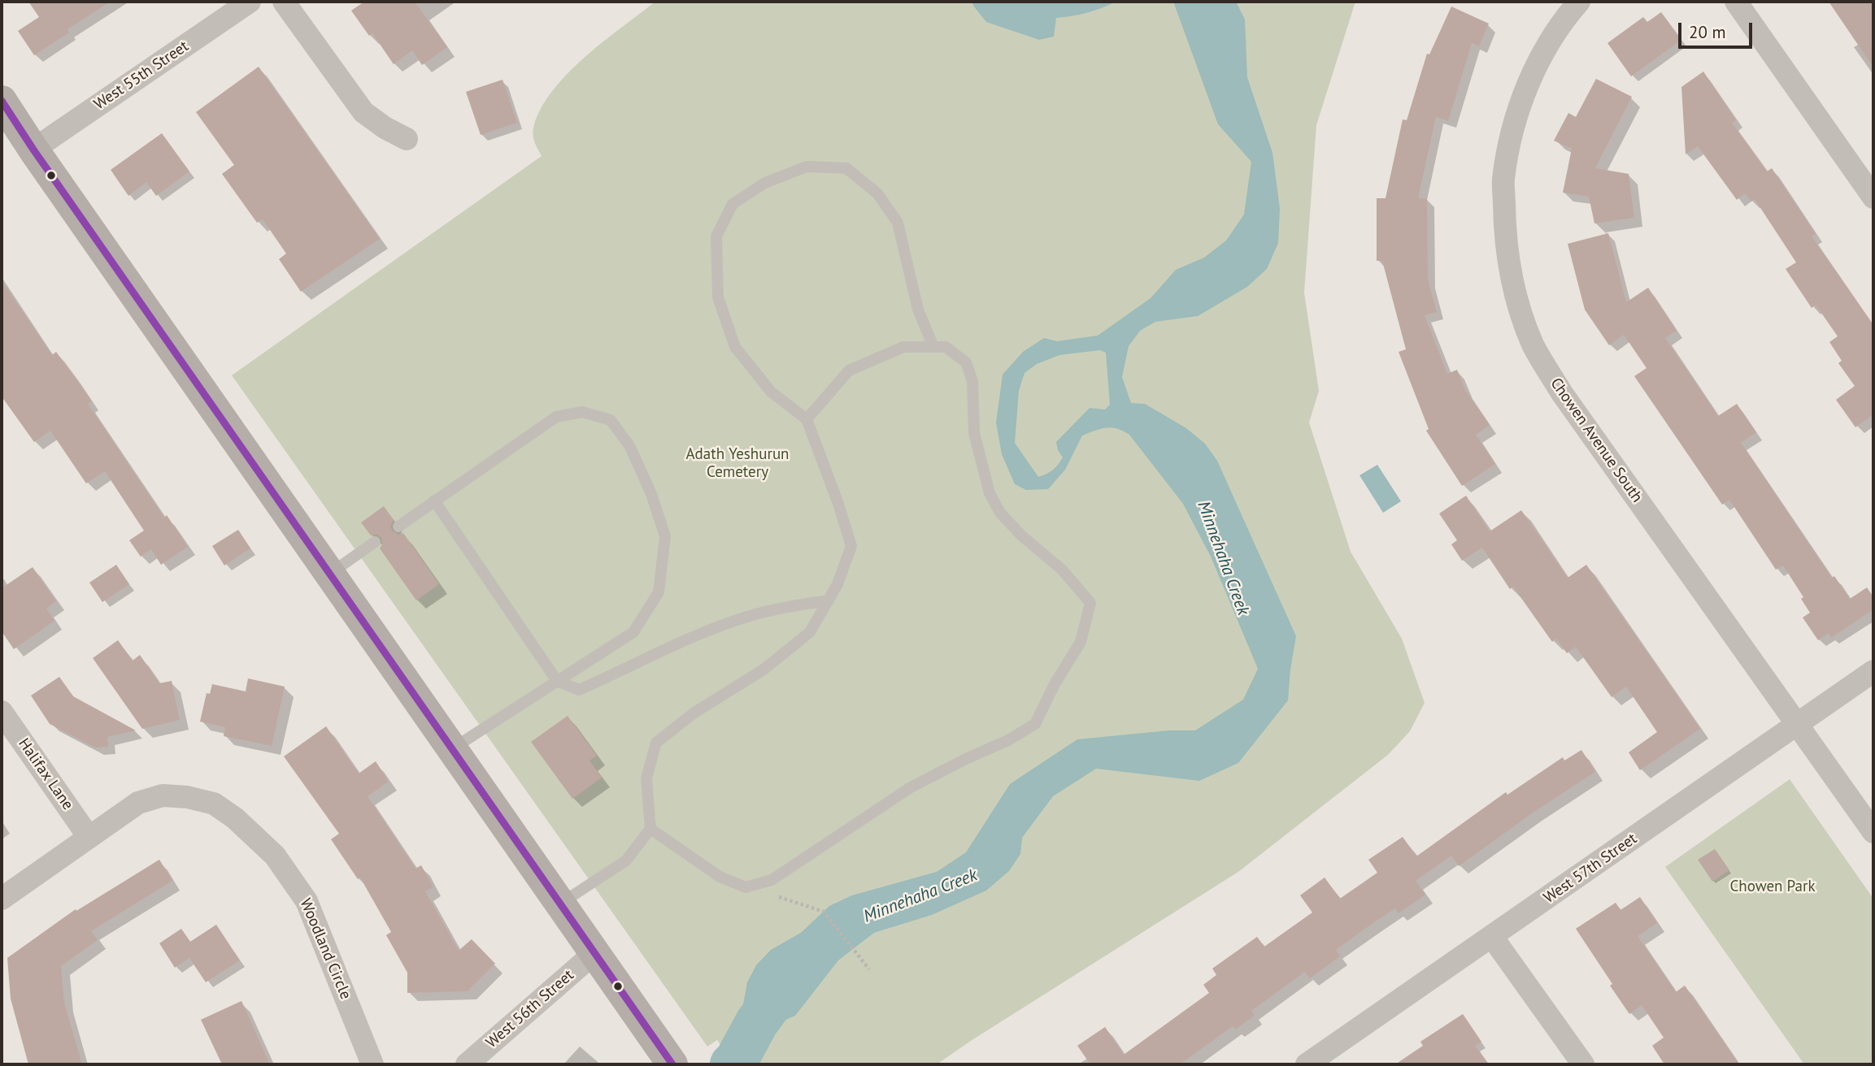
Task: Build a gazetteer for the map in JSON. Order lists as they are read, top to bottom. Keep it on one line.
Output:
{"streets":{"street":["West 55th Street","Chowen Avenue South","Halifax Lane","West 57th Street","Woodland Circle","West 56th Street"]},"crossings":[["Chowen Avenue South","West 57th Street"],["Halifax Lane","Woodland Circle"]],"water":["Minnehaha Creek"],"parks":["Adath Yeshurun Cemetery","Chowen Park"],"scale_bar":"20 m"}
